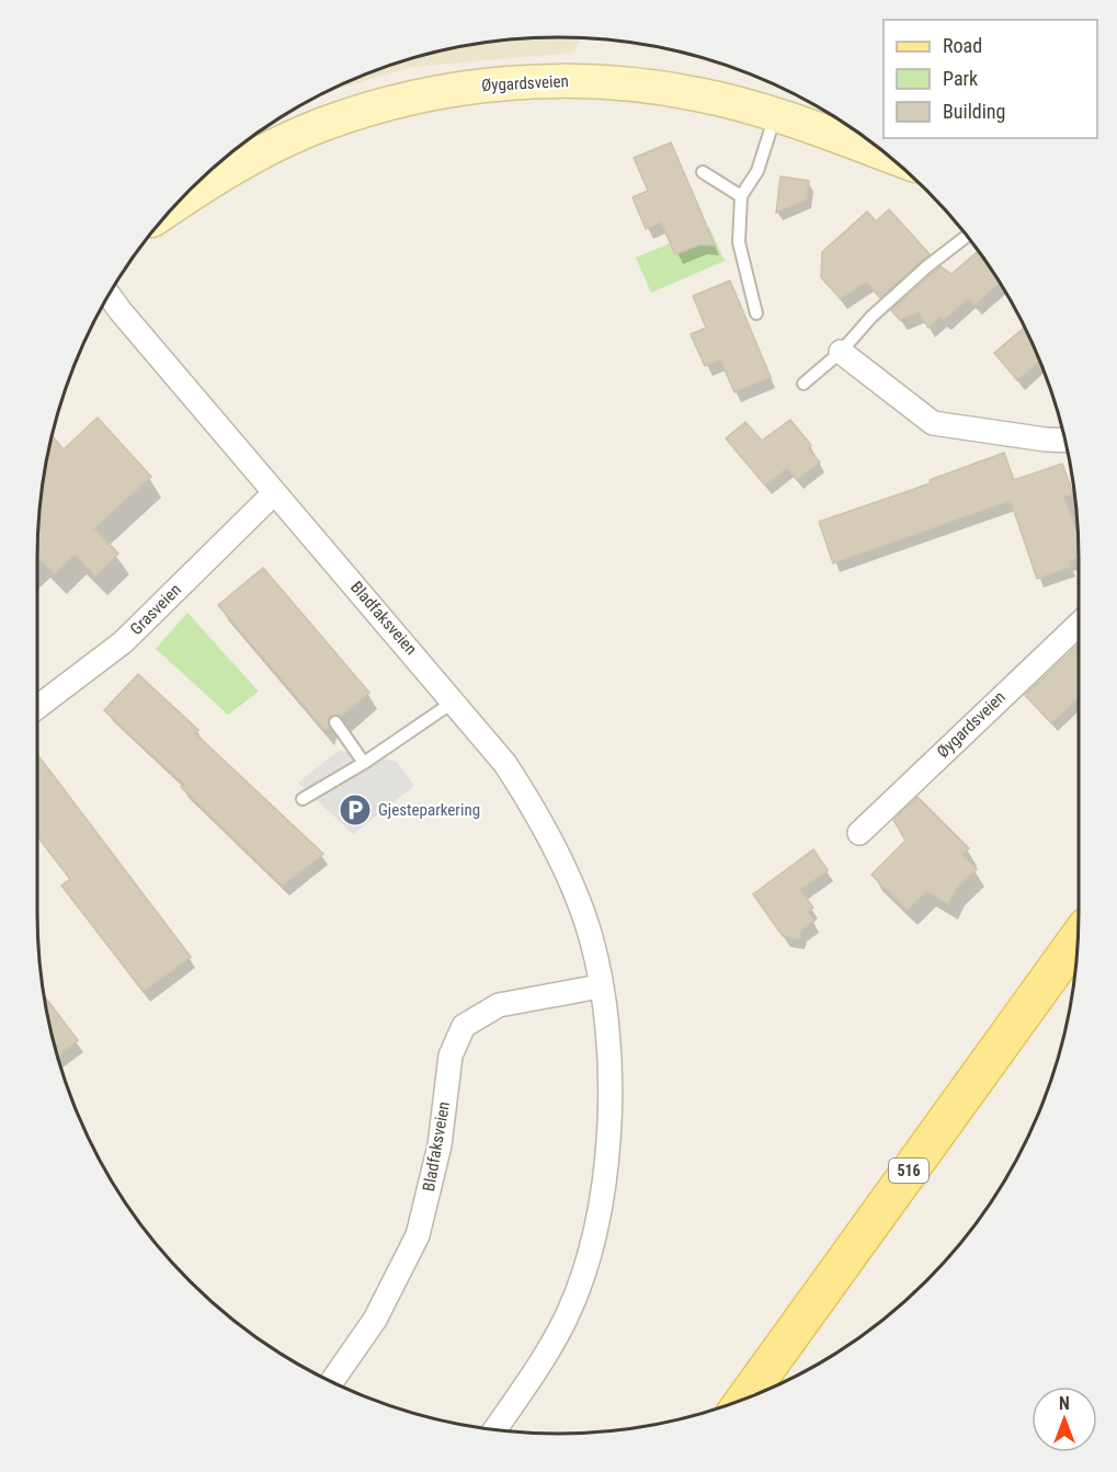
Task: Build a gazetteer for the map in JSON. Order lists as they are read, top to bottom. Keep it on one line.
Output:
{"streets":{"main road":["516"],"street":["Øygardsveien","Grasveien","Bladfaksveien"]},"crossings":[["Grasveien","Bladfaksveien"]],"places":{"parking":["Gjesteparkering"]},"legend":["Road","Park","Building"],"north":"top"}
